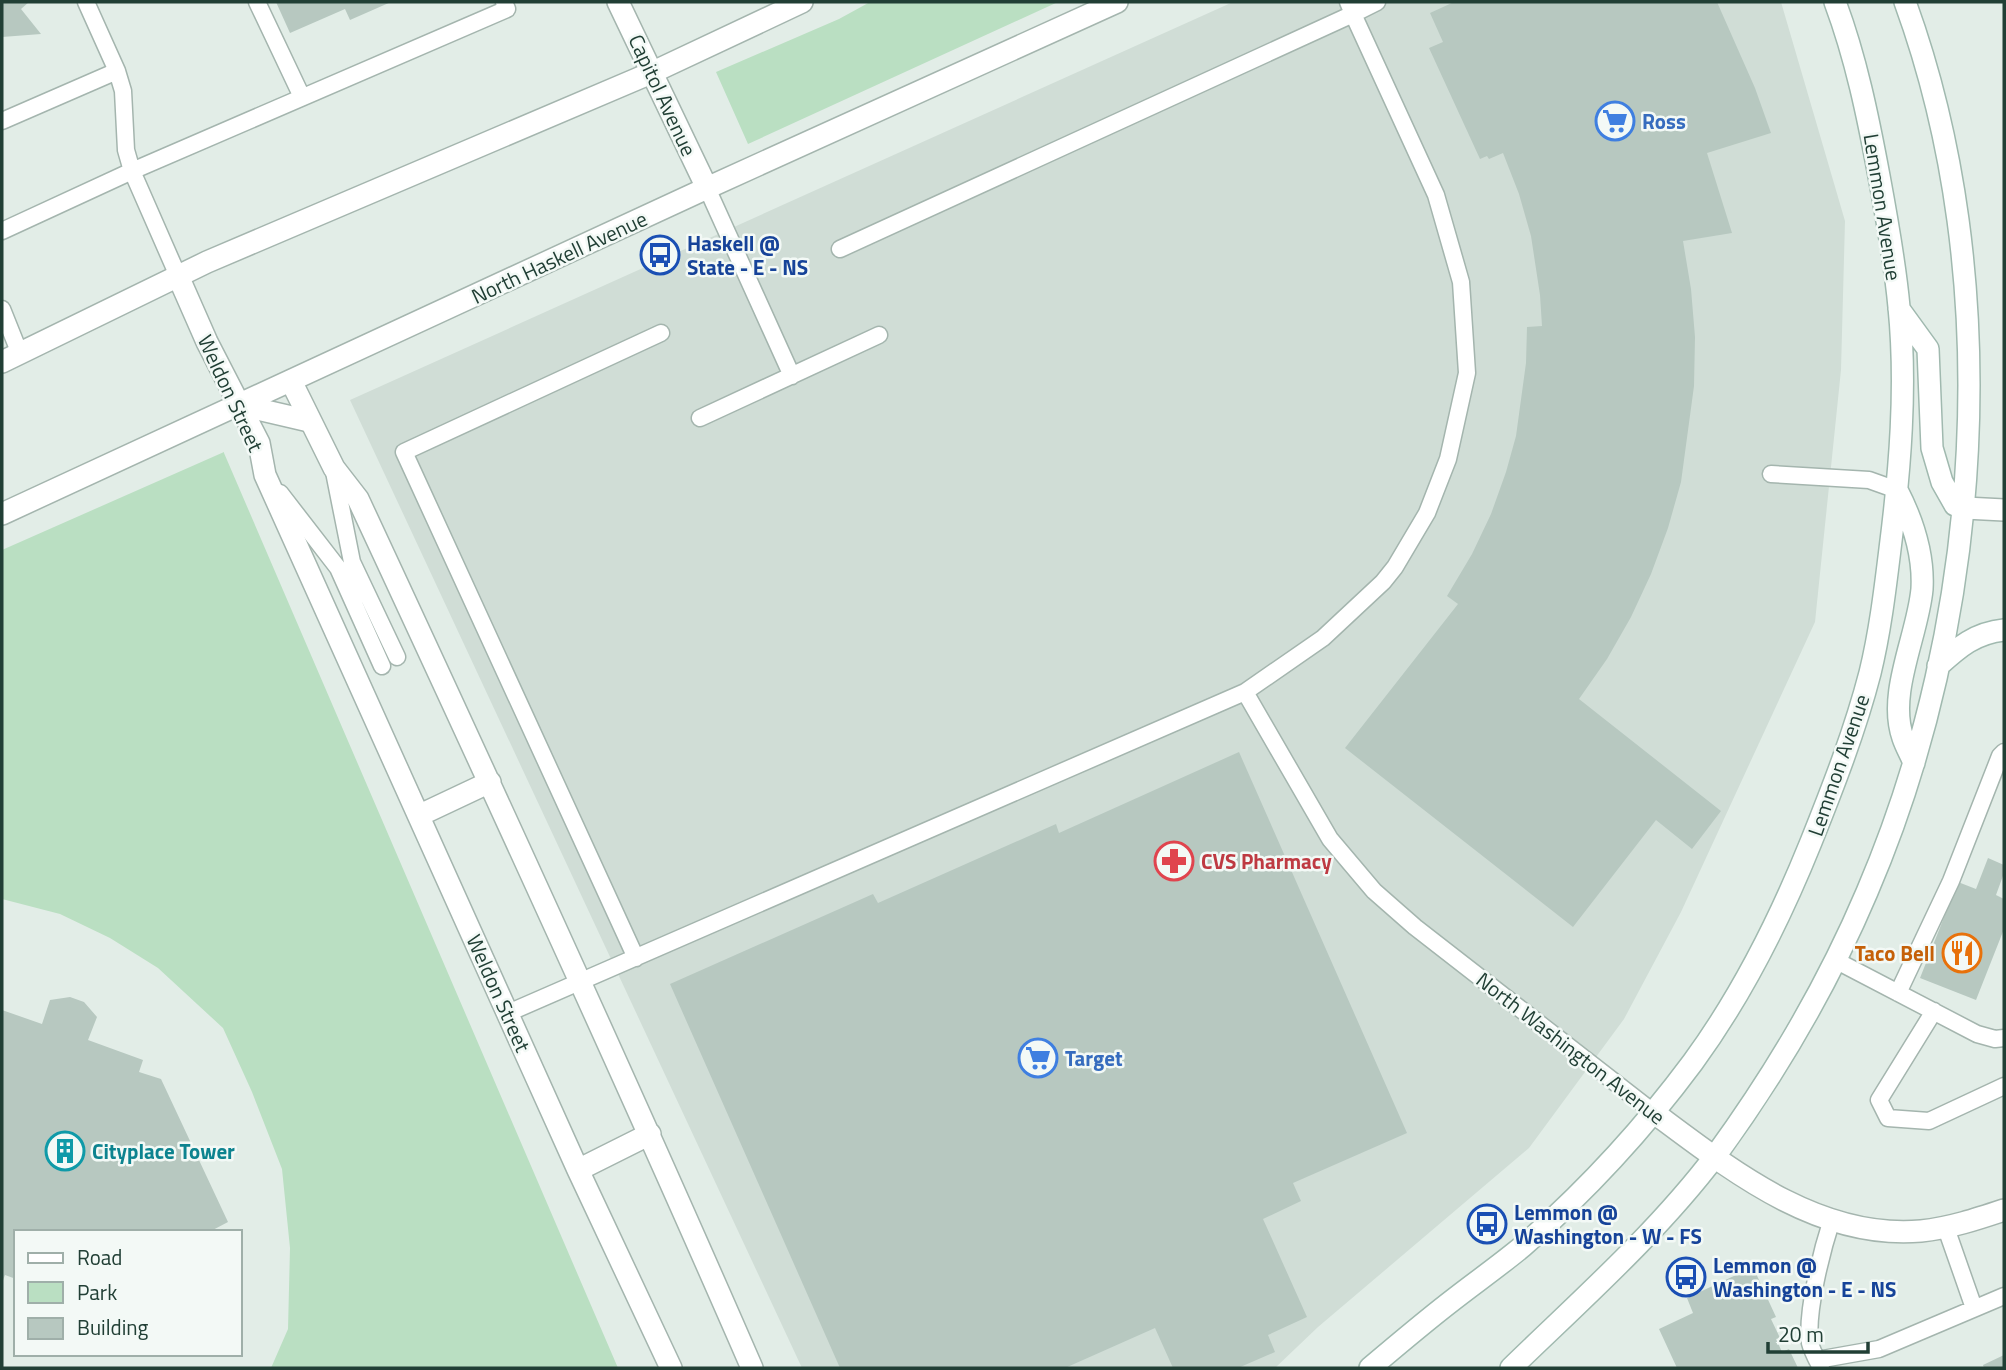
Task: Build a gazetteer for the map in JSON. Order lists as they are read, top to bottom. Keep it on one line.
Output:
{"streets":{"street":["Capitol Avenue","Lemmon Avenue","North Haskell Avenue","Weldon Street","North Washington Avenue"]},"crossings":[["Capitol Avenue","North Haskell Avenue"],["Lemmon Avenue","North Washington Avenue"],["North Haskell Avenue","Weldon Street"]],"places":{"supermarket":["Ross","Target"],"bus stop":["Haskell @ State - E - NS","Lemmon @ Washington - W - FS","Lemmon @ Washington - E - NS"],"pharmacy":["CVS Pharmacy"],"restaurant":["Taco Bell"],"building":["Cityplace Tower"]},"legend":["Road","Park","Building"],"scale_bar":"20 m"}
